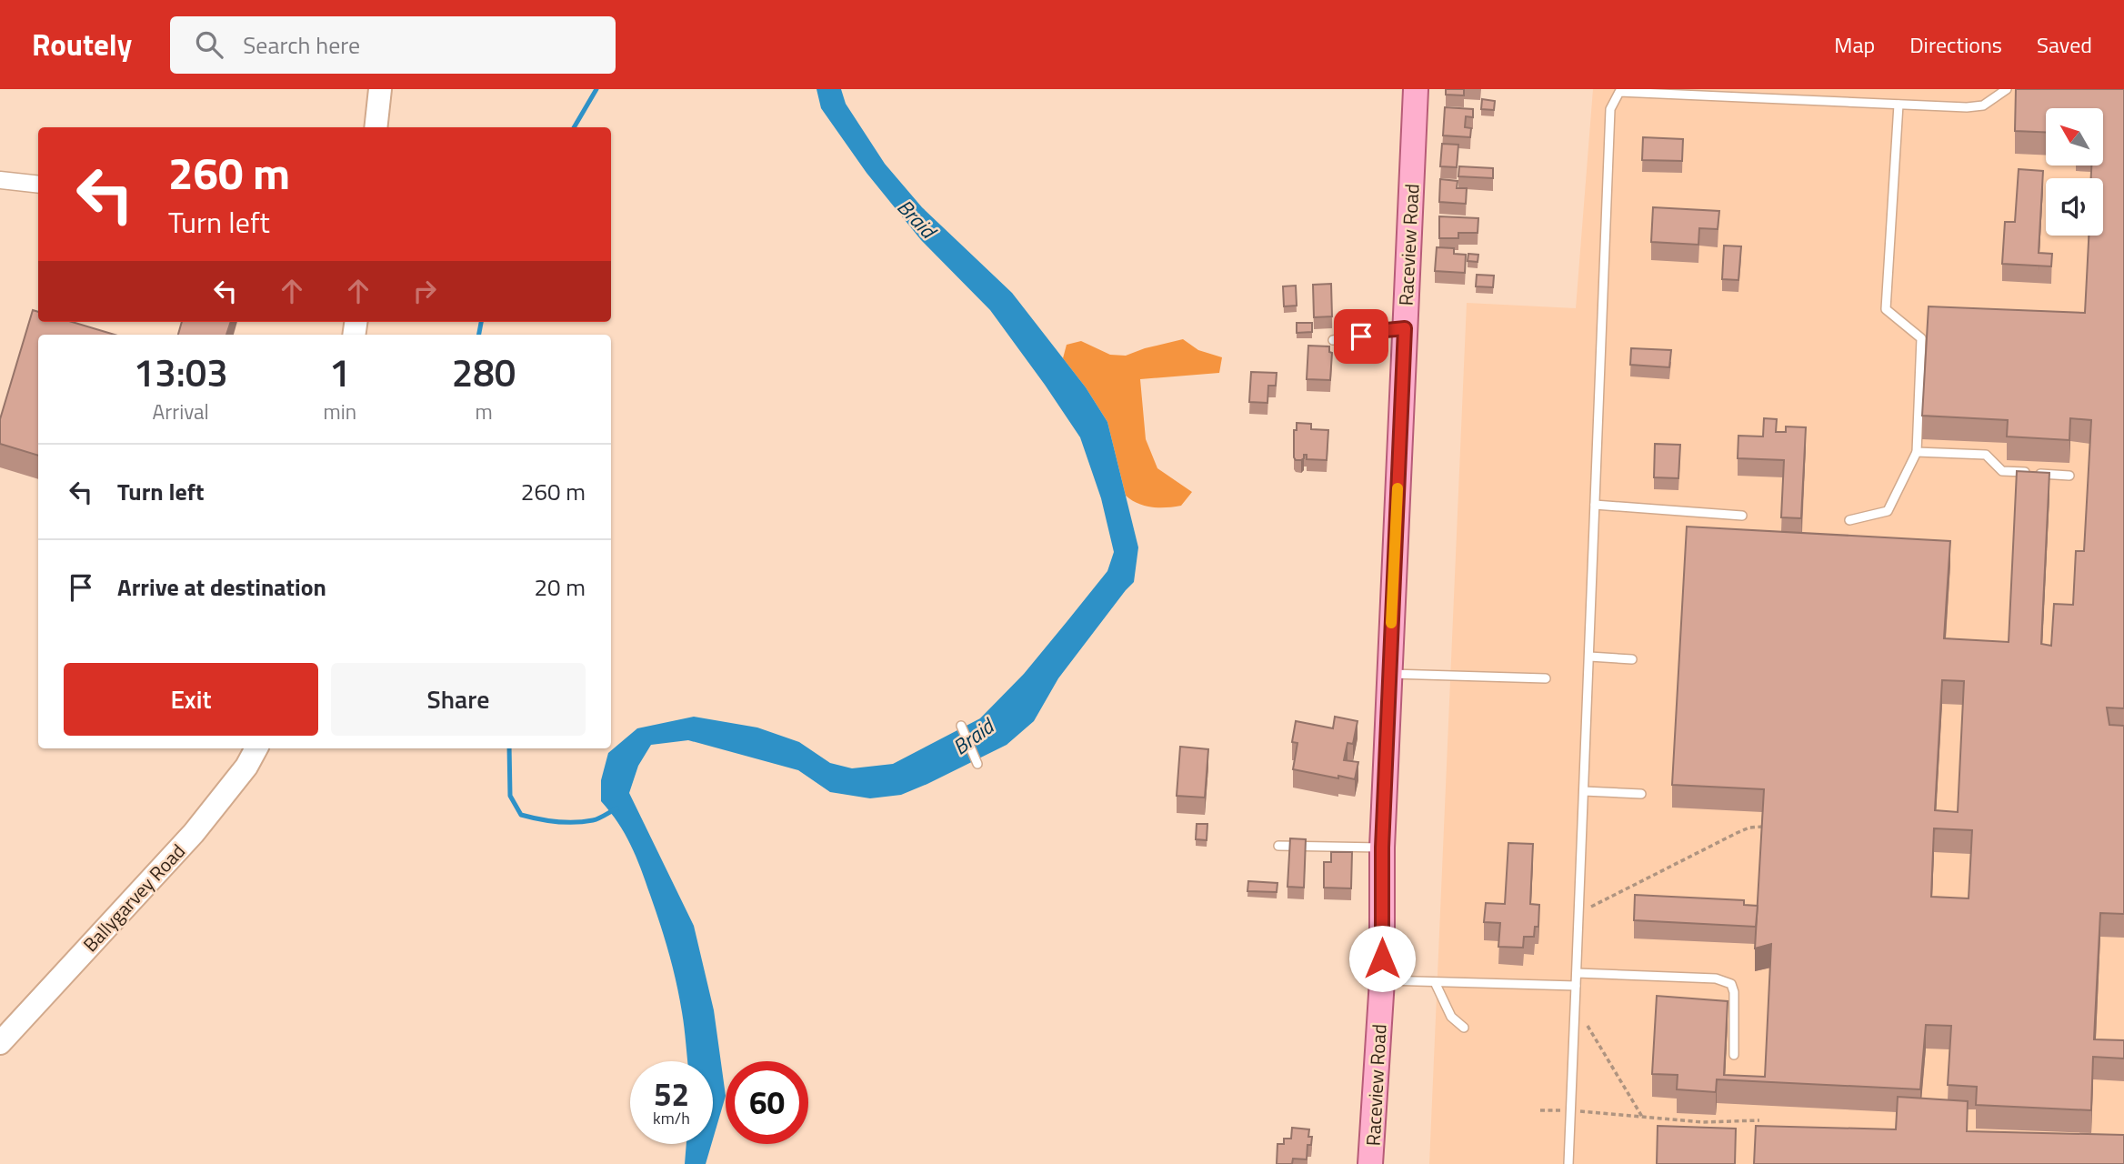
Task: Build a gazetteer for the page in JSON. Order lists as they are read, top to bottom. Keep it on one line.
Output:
{"streets":{"main road":["Raceview Road"],"street":["Ballygarvey Road"]},"water":["Braid"],"north":"top left","page":{"header":"Routely","search":"Search here","nav":["Map","Directions","Saved"],"turn":["260 m","Turn left"],"eta":["13:03","Arrival","1","min","280","m"],"list":[{"name":"Turn left","value":"260 m"},{"name":"Arrive at destination","value":"20 m"}],"buttons":["Exit","Share"],"speed":"52 km/h","limit":"60"}}
